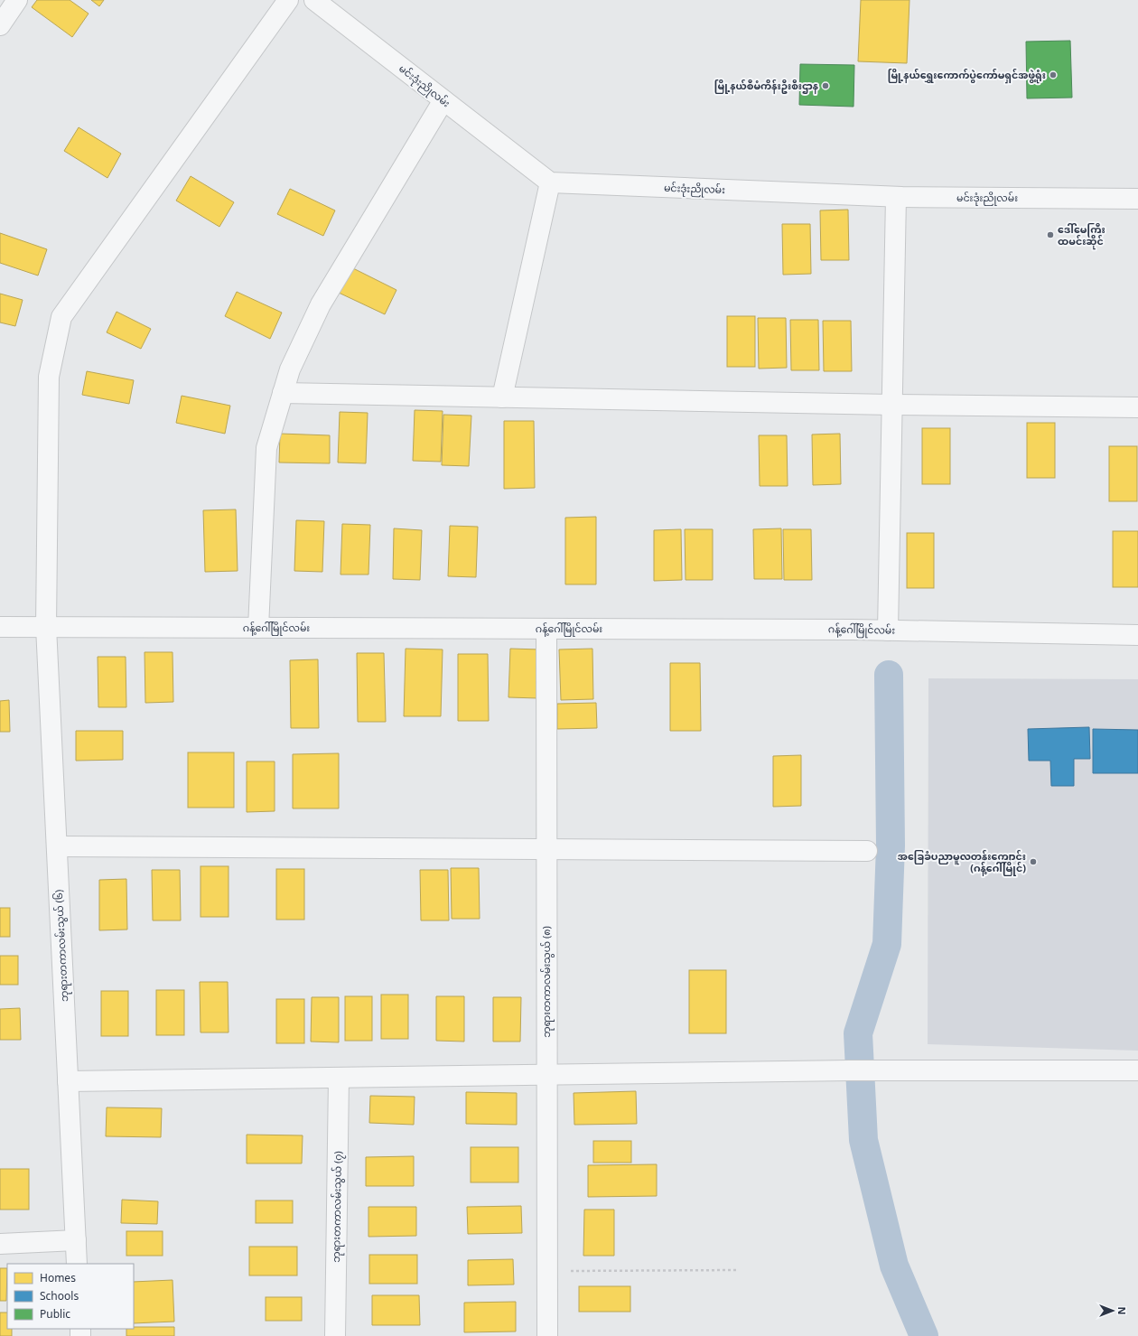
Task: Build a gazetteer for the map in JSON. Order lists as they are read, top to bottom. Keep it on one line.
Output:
{"streets":{"street":["မင်းဒုံးညိုလမ်း","ဂန့်ဂေါ်မြိုင်လမ်း","ဘုရားတကာလမ်းသွယ် (၆)","ဘုရားတကာလမ်းသွယ် (၈)","ဘုရားတကာလမ်းသွယ် (၇)"]},"crossings":[["ဂန့်ဂေါ်မြိုင်လမ်း","ဘုရားတကာလမ်းသွယ် (၆)"],["ဂန့်ဂေါ်မြိုင်လမ်း","ဘုရားတကာလမ်းသွယ် (၈)"]],"places":["မြို့နယ်ရွှေးကောက်ပွဲကော်မရှင်အဖွဲ့ရုံး","မြို့နယ်စီမံကိန်းဦးစီးဌာန","ဒေါ်မေကြီး ထမင်းဆိုင်","အခြေခံပညာမူလတန်းကျောင်း (ဂန့်ဂေါ်မြိုင်)"],"legend":["Homes","Schools","Public"],"north":"right"}
